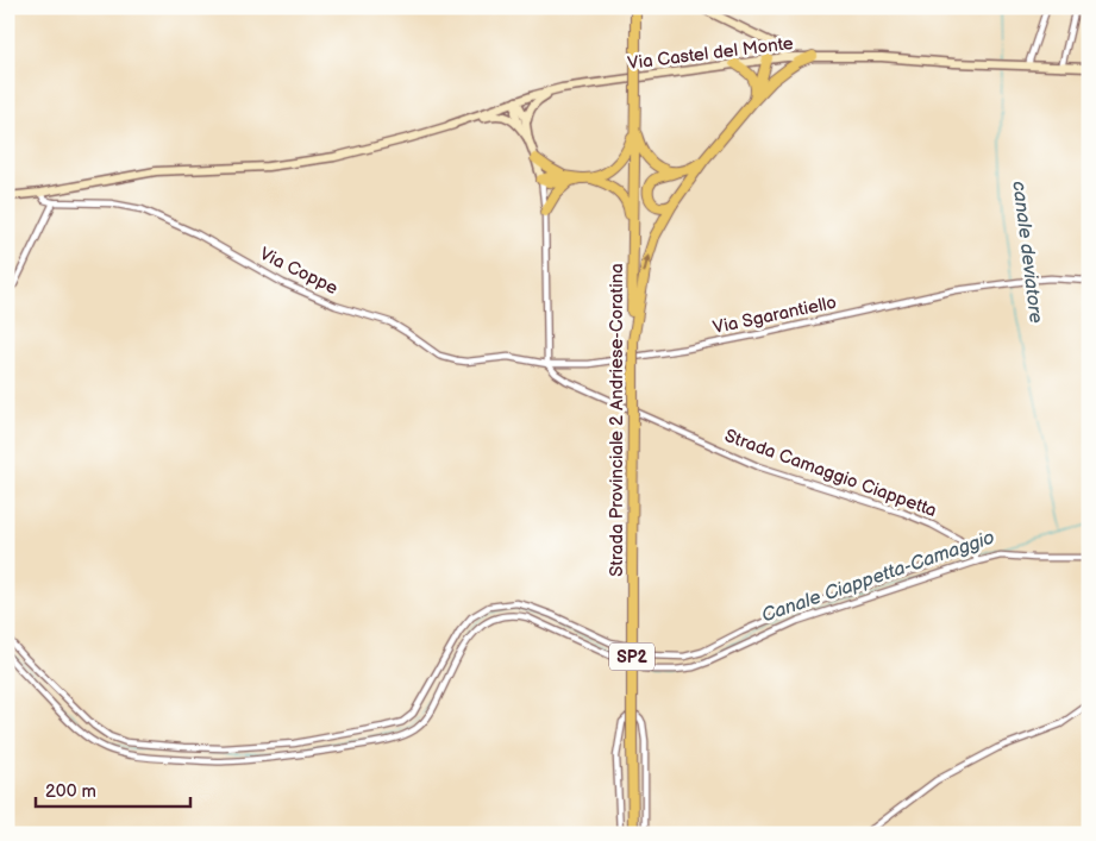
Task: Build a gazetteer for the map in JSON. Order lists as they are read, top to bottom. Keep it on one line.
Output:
{"streets":{"main road":["Via Castel del Monte","Strada Provinciale 2 Andriese-Coratina","SP2"],"street":["Via Coppe","Via Sgarantiello","Strada Camaggio Ciappetta"]},"crossings":[["Via Coppe","Via Sgarantiello"],["Via Coppe","Strada Camaggio Ciappetta"],["Via Sgarantiello","Strada Camaggio Ciappetta"]],"water":["canale deviatore","Canale Ciappetta-Camaggio"],"scale_bar":"200 m"}
